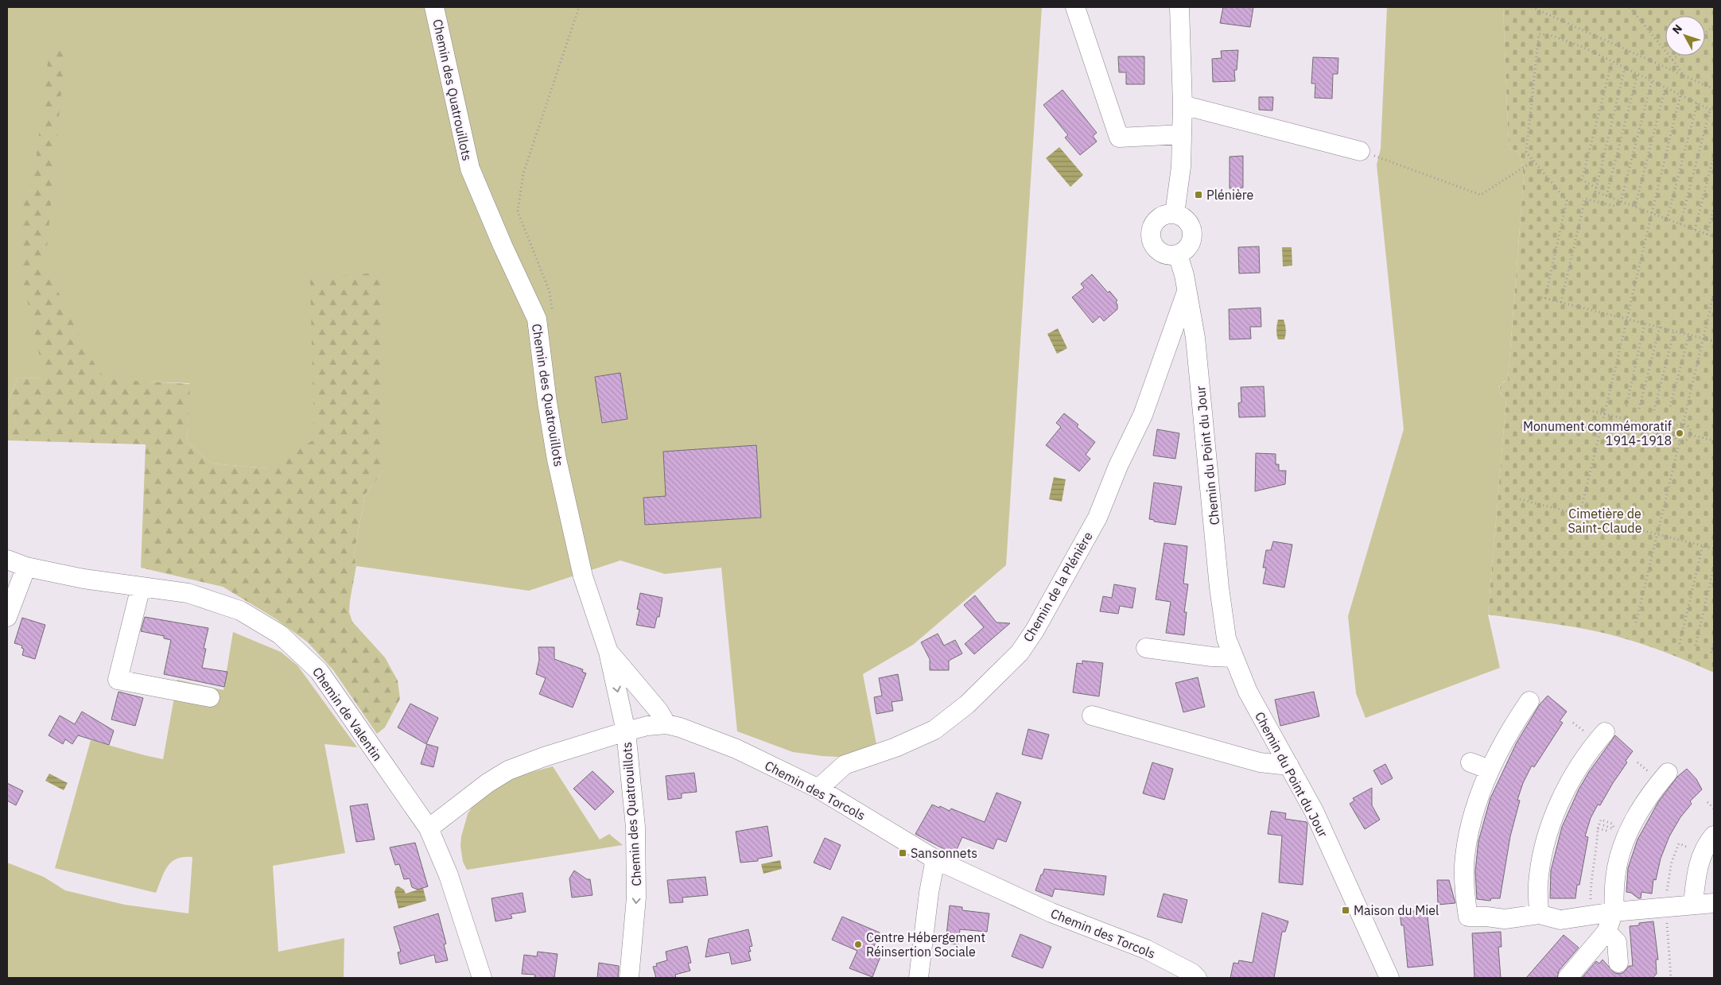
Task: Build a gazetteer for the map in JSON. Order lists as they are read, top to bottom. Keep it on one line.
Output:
{"streets":{"street":["Chemin des Quatrouillots","Chemin du Point du Jour","Chemin de la Plénière","Chemin de Valentin","Chemin des Torcols"]},"crossings":[["Chemin des Quatrouillots","Chemin des Torcols"],["Chemin du Point du Jour","Chemin de la Plénière"],["Chemin de la Plénière","Chemin des Torcols"],["Chemin de Valentin","Chemin des Torcols"]],"parks":["Cimetière de Saint-Claude"],"places":{"transit":["Plénière","Sansonnets","Maison du Miel"],"other":["Monument commémoratif 1914-1918","Centre Hébergement Réinsertion Sociale"]},"north":"top left"}
